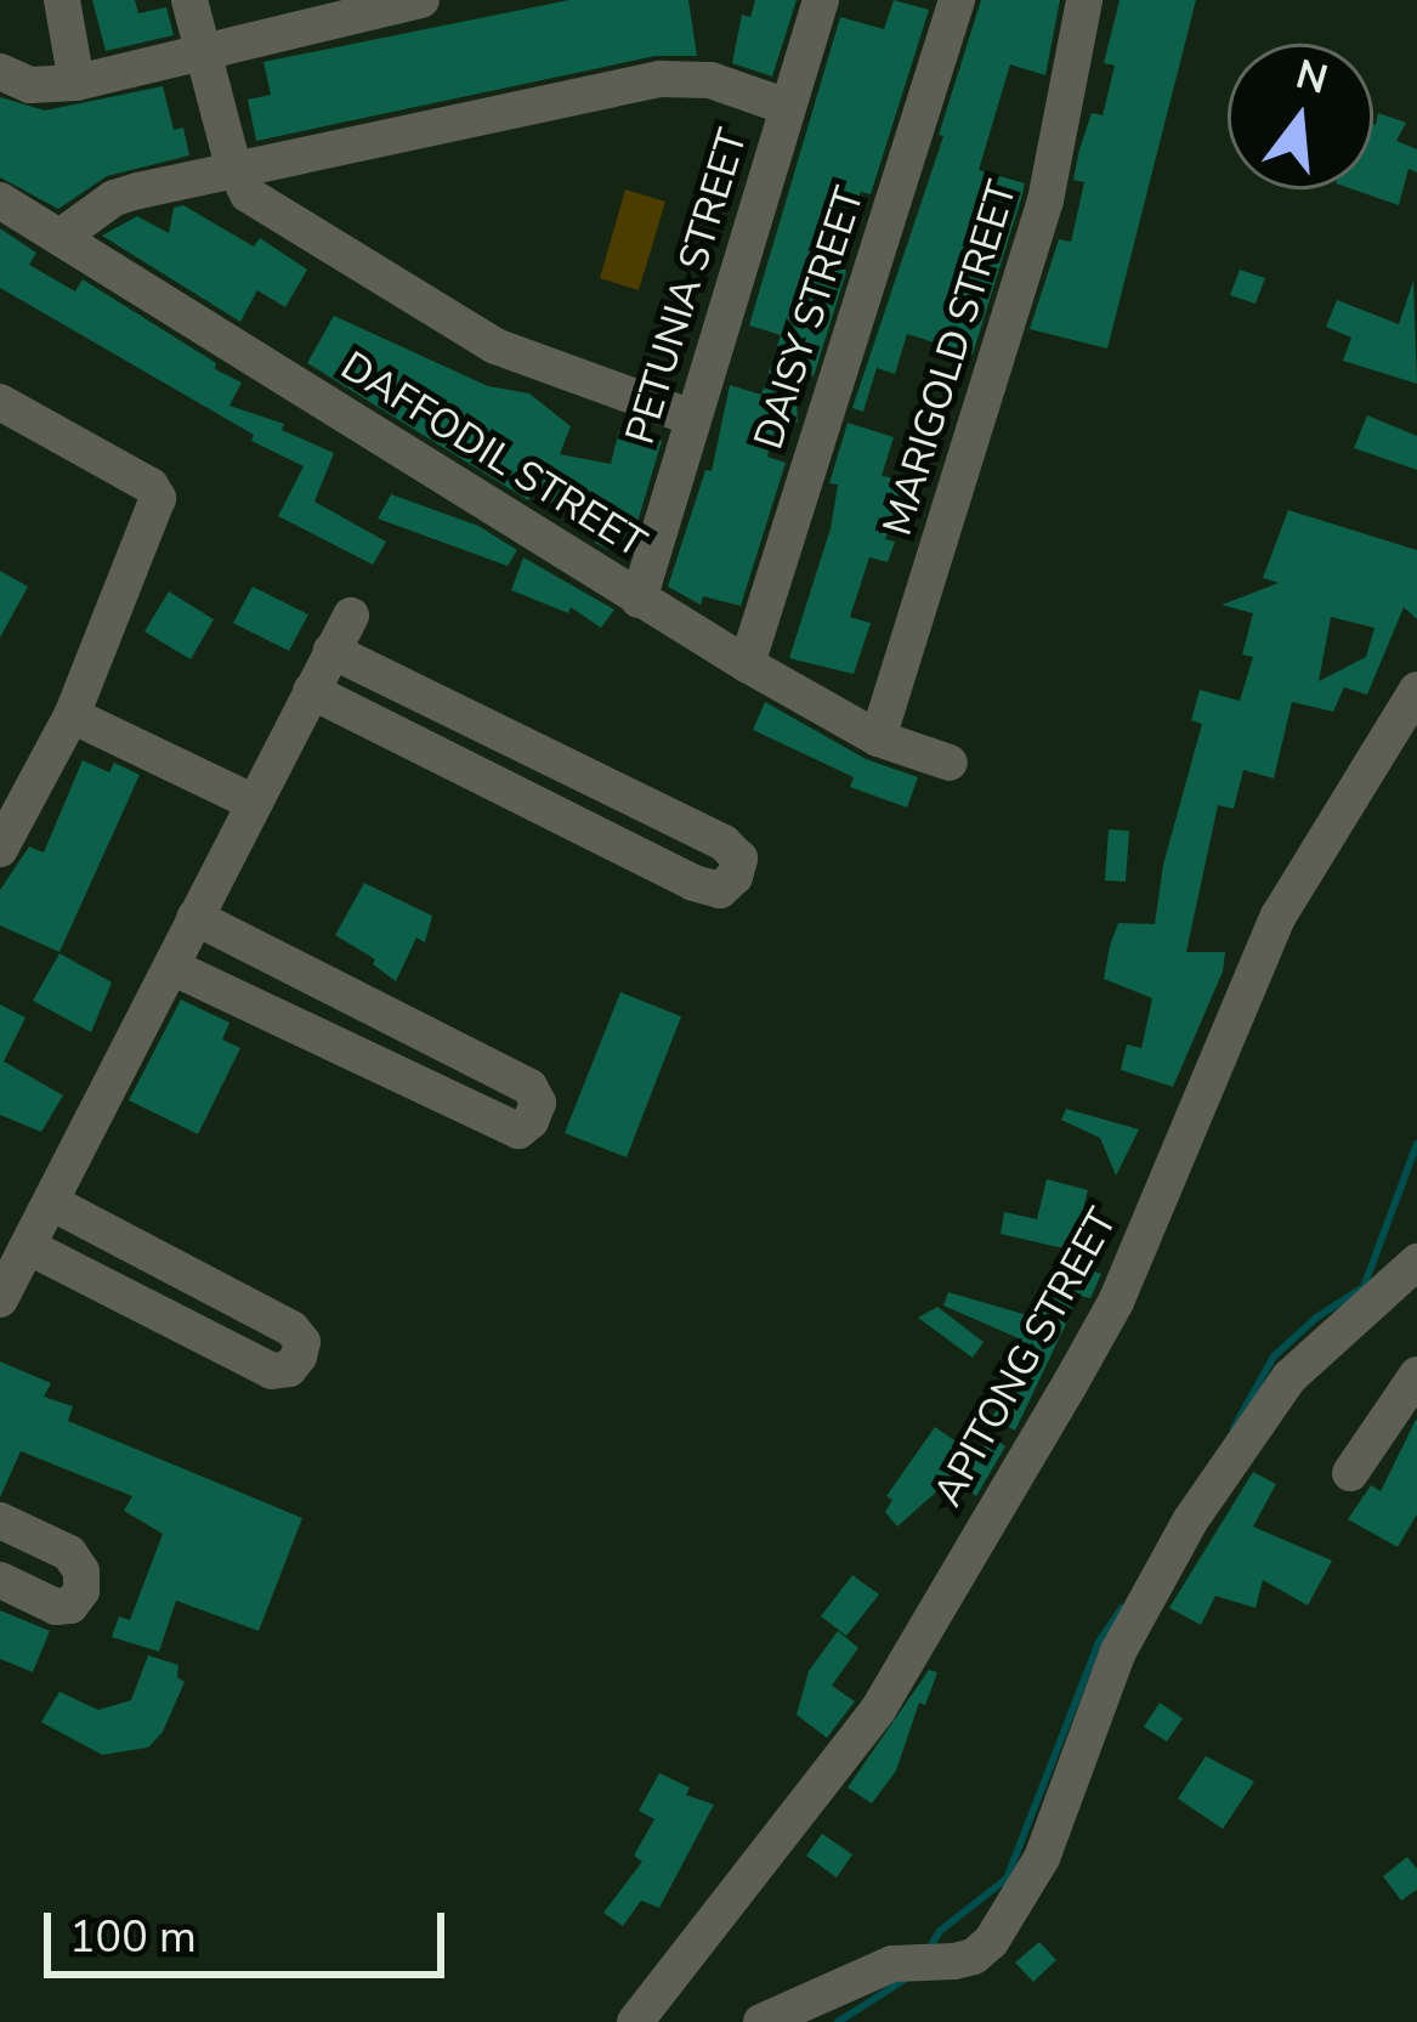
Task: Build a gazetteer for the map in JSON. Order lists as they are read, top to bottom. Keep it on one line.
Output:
{"streets":{"street":["PETUNIA STREET","DAISY STREET","MARIGOLD STREET","DAFFODIL STREET","APITONG STREET"]},"crossings":[["PETUNIA STREET","DAFFODIL STREET"],["DAISY STREET","DAFFODIL STREET"],["MARIGOLD STREET","DAFFODIL STREET"]],"scale_bar":"100 m","north":"top"}
